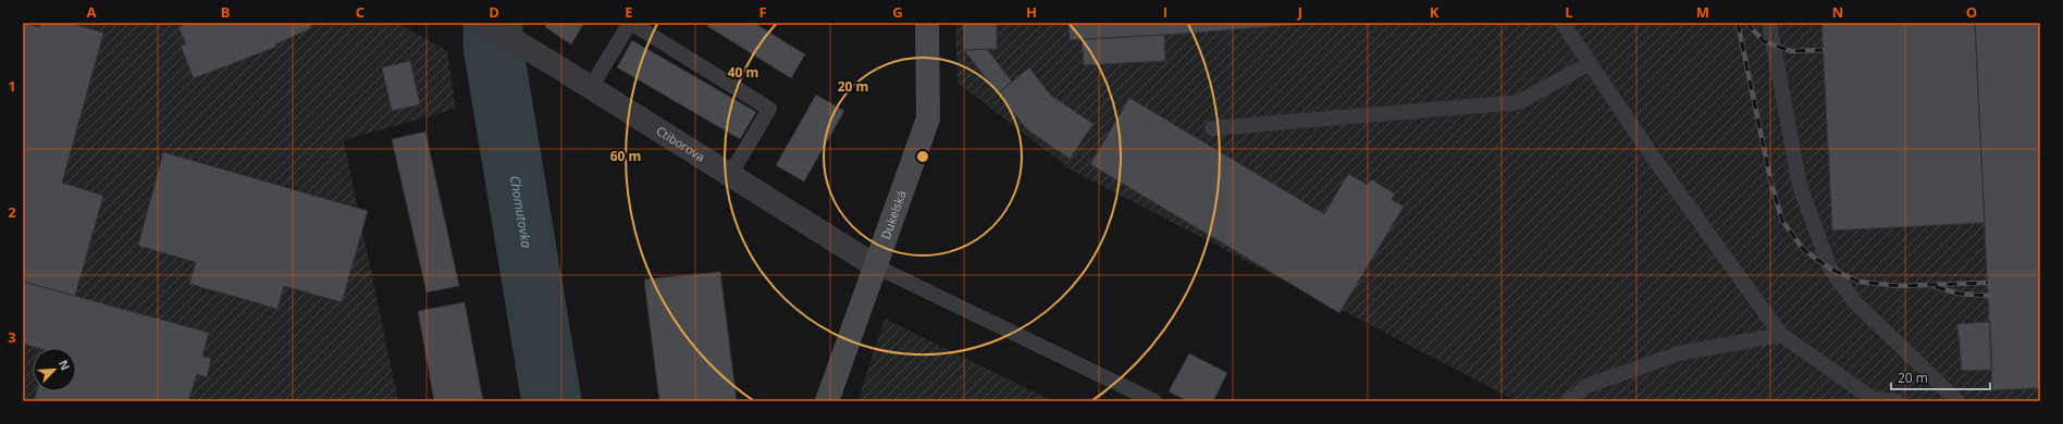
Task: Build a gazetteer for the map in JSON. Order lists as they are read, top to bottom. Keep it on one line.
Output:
{"streets":{"street":["Ctiborova","Dukelská"]},"crossings":[["Ctiborova","Dukelská"]],"water":["Chomutovka"],"scale_bar":"20 m","north":"top right","grid":{"columns":["A","B","C","D","E","F","G","H","I","J","K","L","M","N","O"],"rows":["1","2","3"]},"rings":["40 m","20 m","60 m"]}
